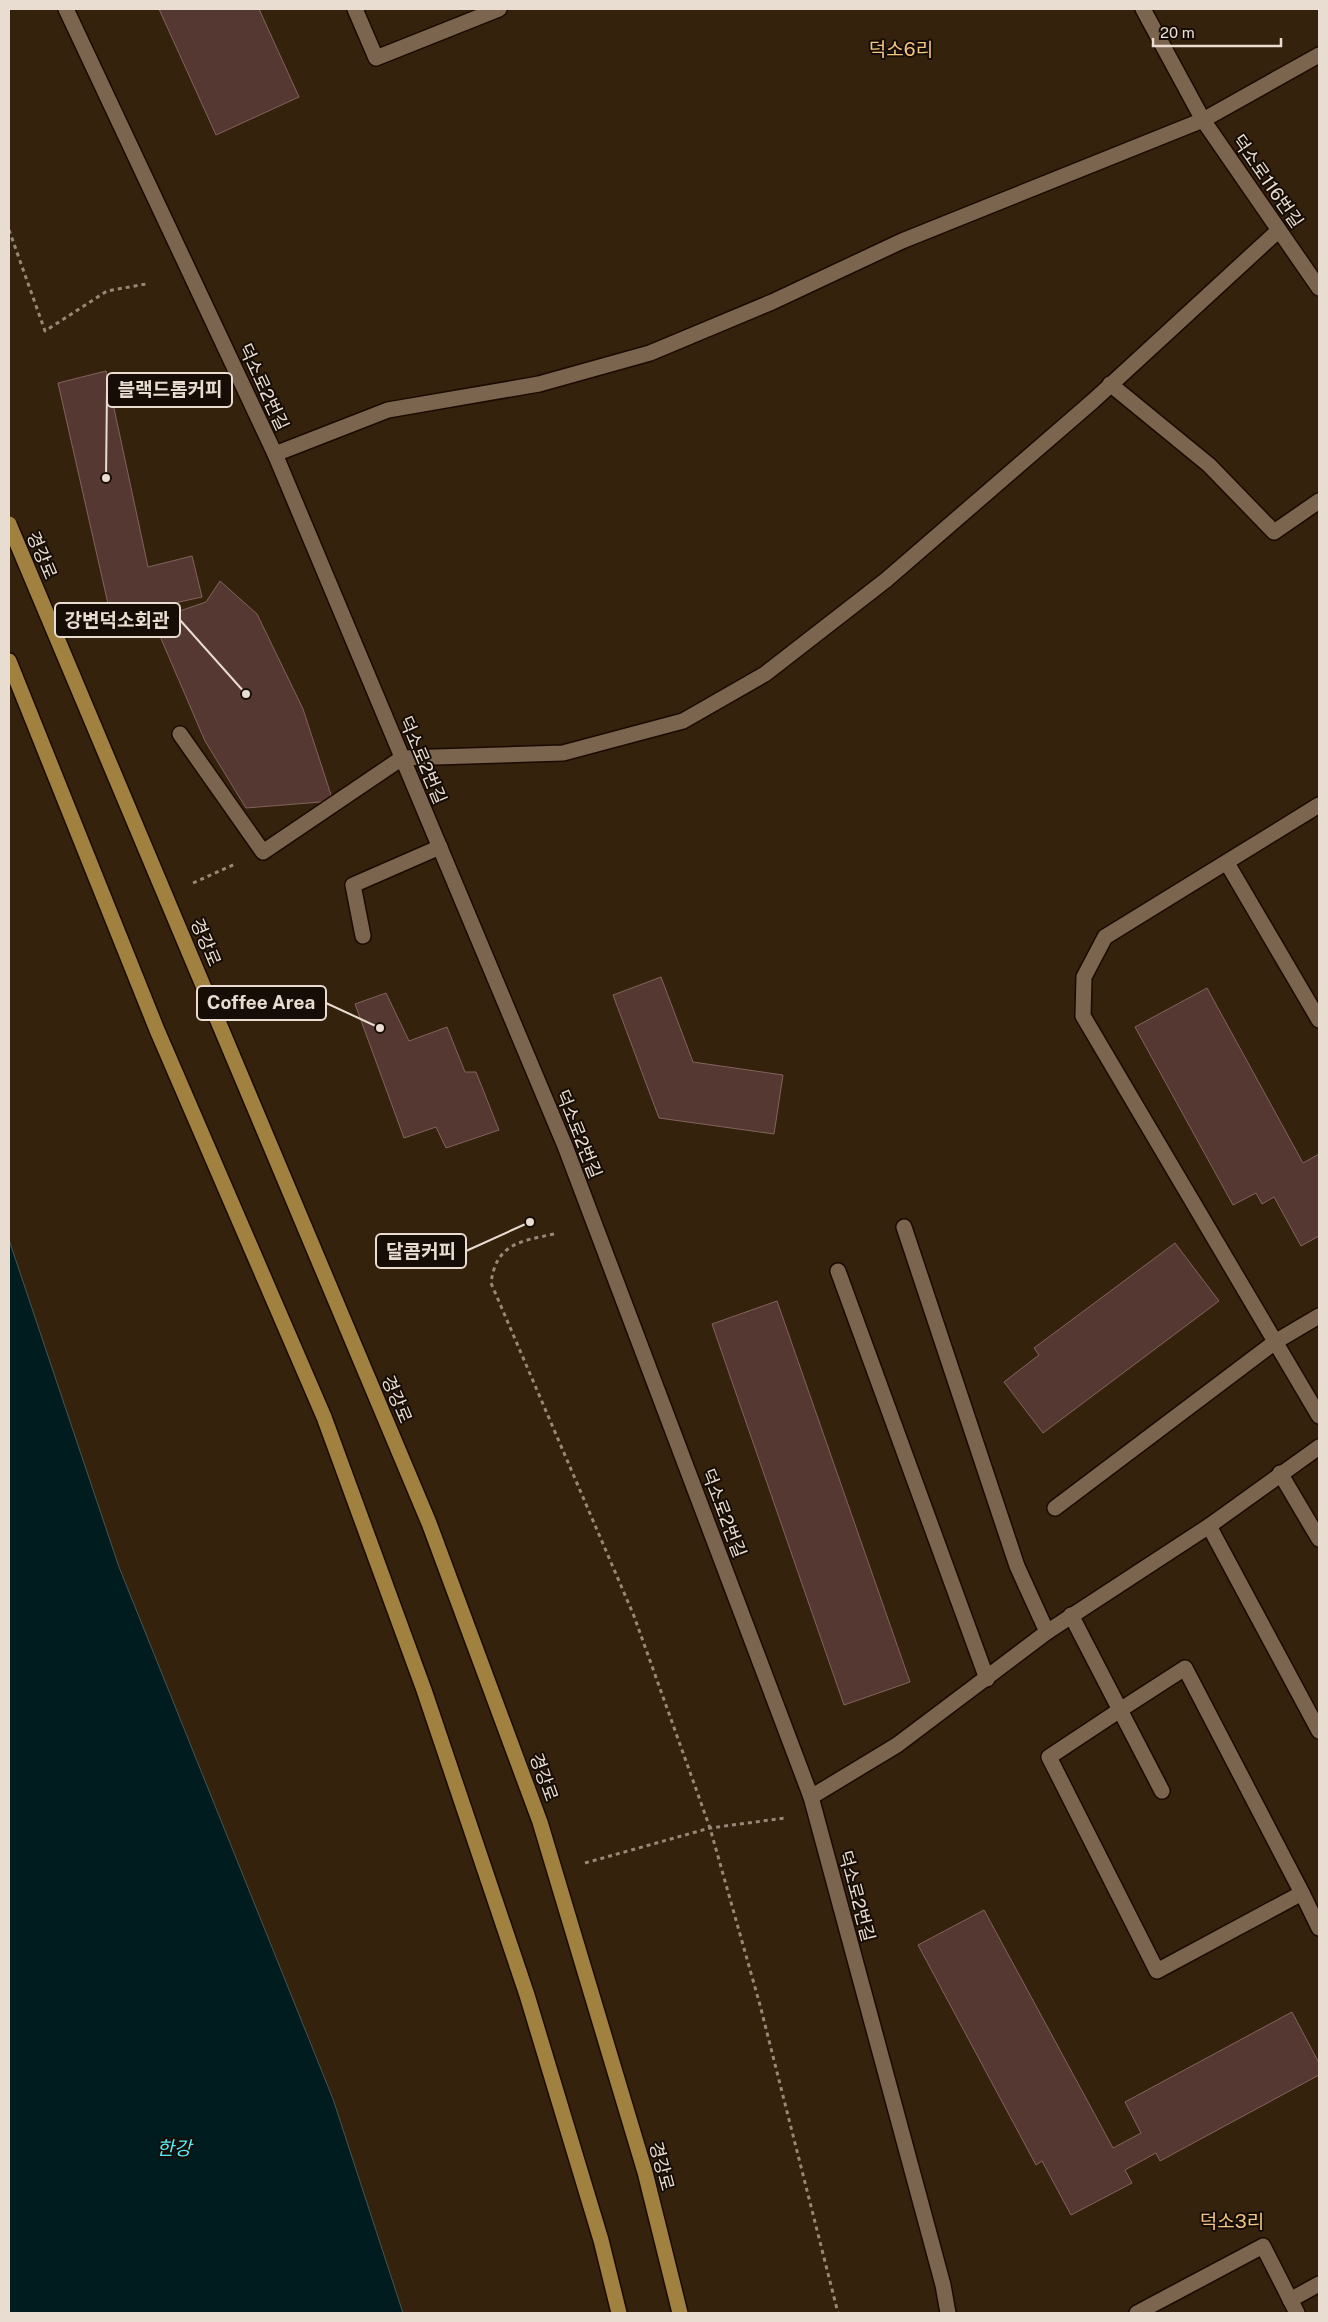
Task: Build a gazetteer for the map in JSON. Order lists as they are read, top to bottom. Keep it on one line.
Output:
{"streets":{"main road":["경강로"],"street":["덕소로116번길","덕소로2번길"]},"districts":["덕소6리","덕소3리"],"water":["한강"],"places":["블랙드롭커피","강변덕소회관","Coffee Area","달콤커피"],"scale_bar":"20 m"}
